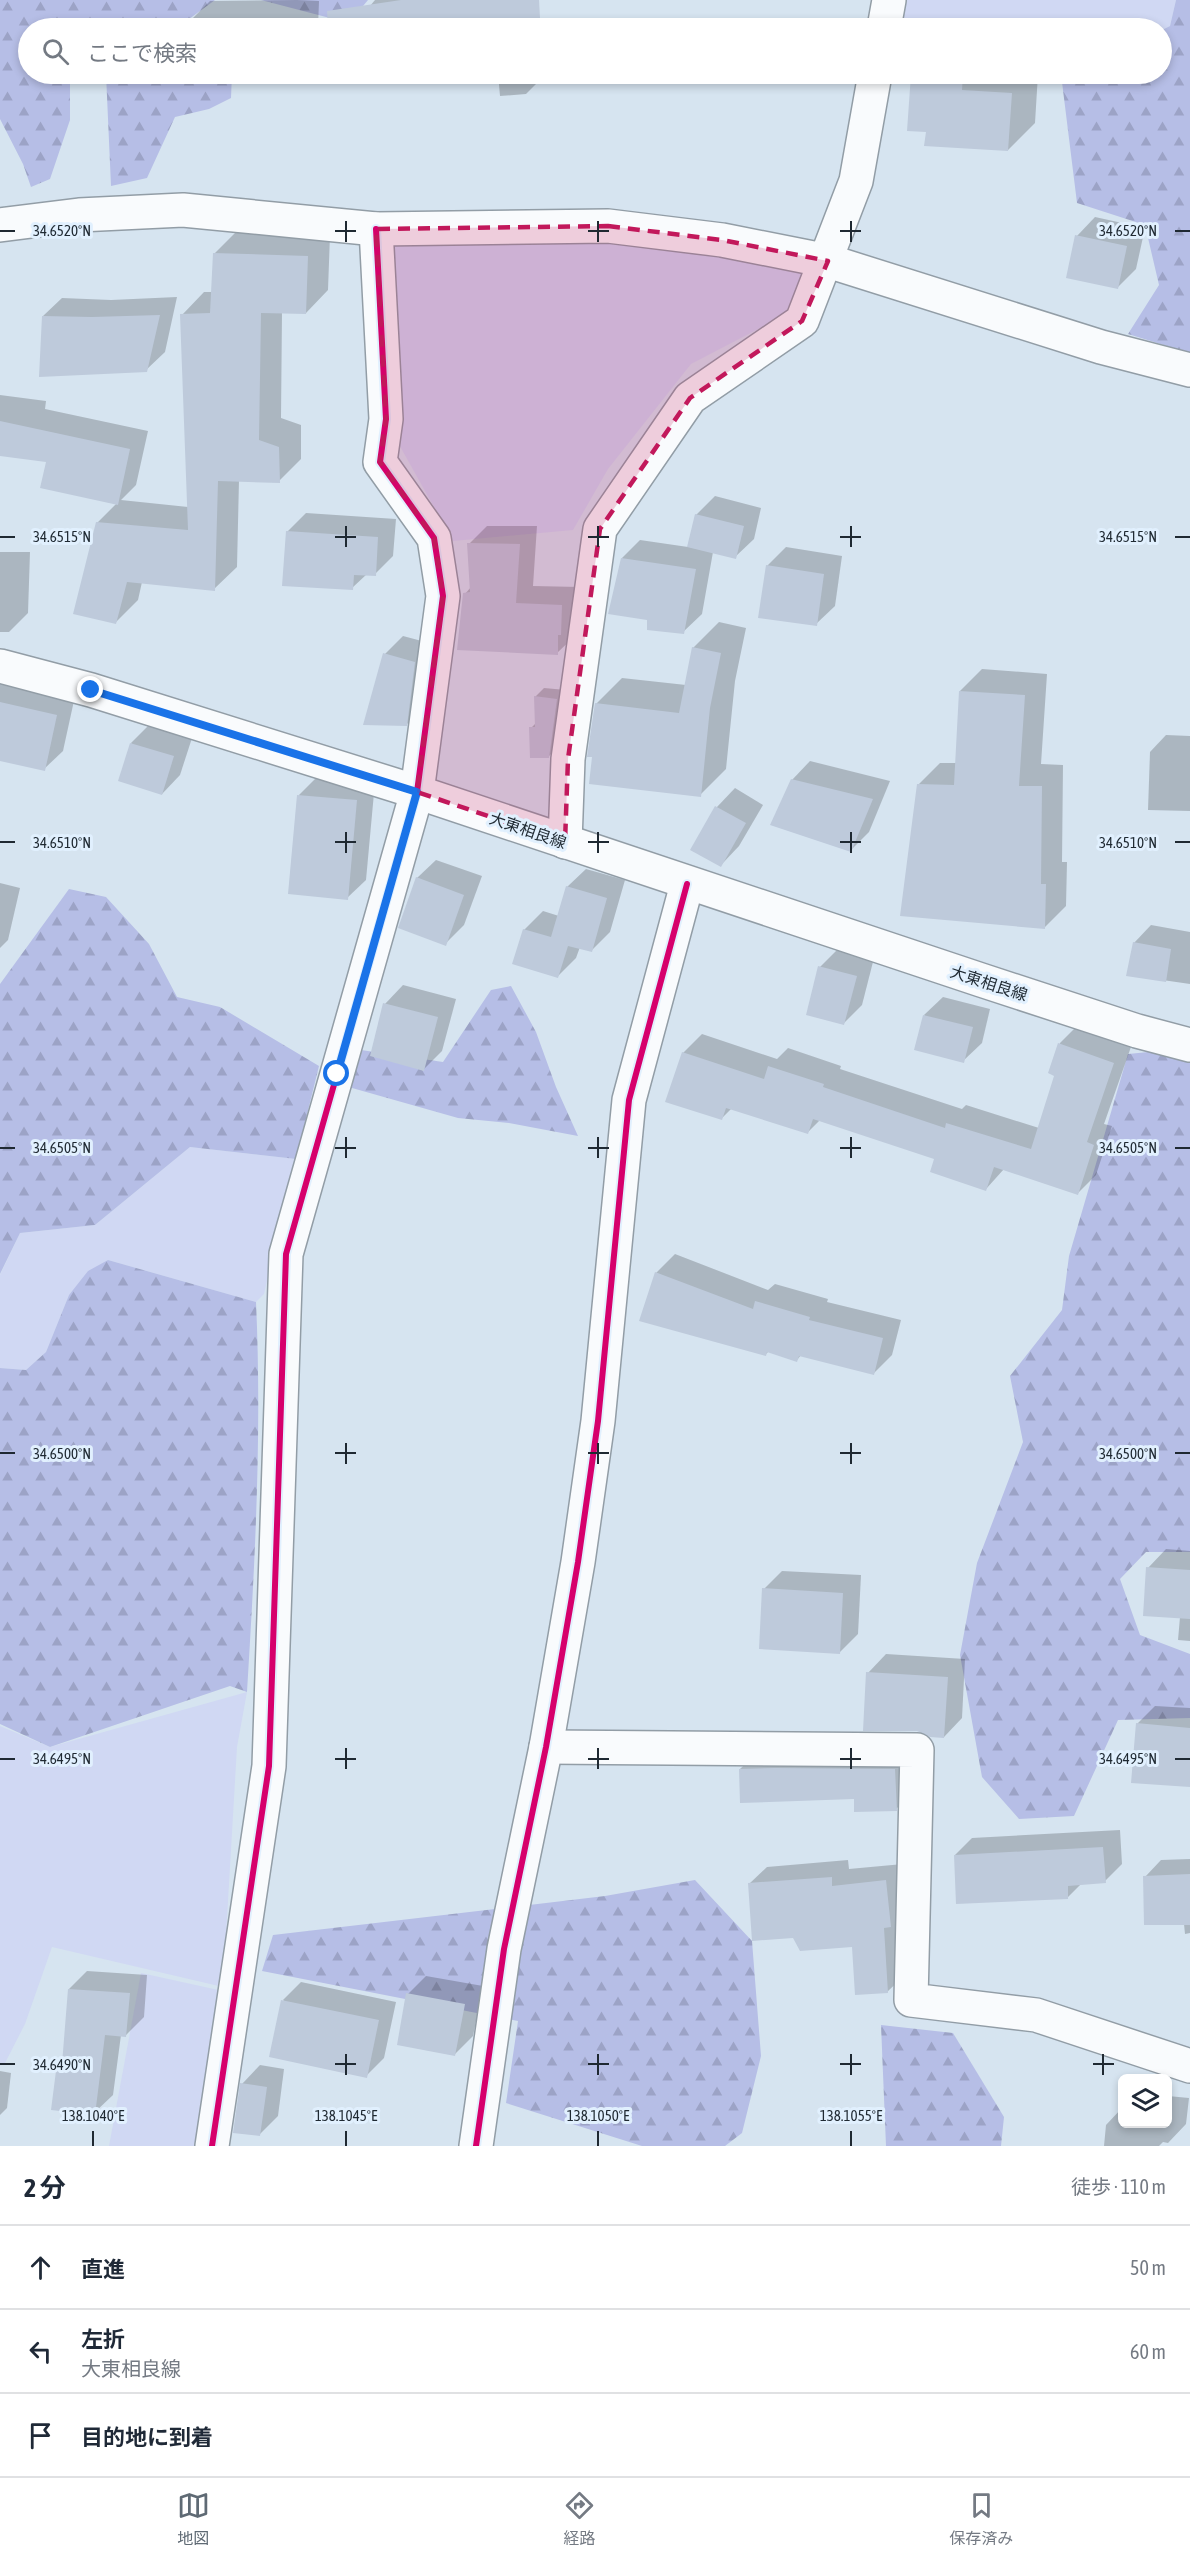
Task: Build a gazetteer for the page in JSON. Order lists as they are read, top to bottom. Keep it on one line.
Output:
{"streets":{"street":["大東相良線"]},"page":{"search":"ここで検索","heading":["2 分","徒歩 · 110 m"],"list":[["直進","50 m"],["左折","大東相良線","60 m"],"目的地に到着"],"nav":["地図","経路","保存済み"]},"coordinates":["34.6520°N","34.6515°N","34.6510°N","34.6505°N","34.6500°N","34.6495°N","34.6490°N","138.1040°E","138.1045°E","138.1050°E","138.1055°E"]}
